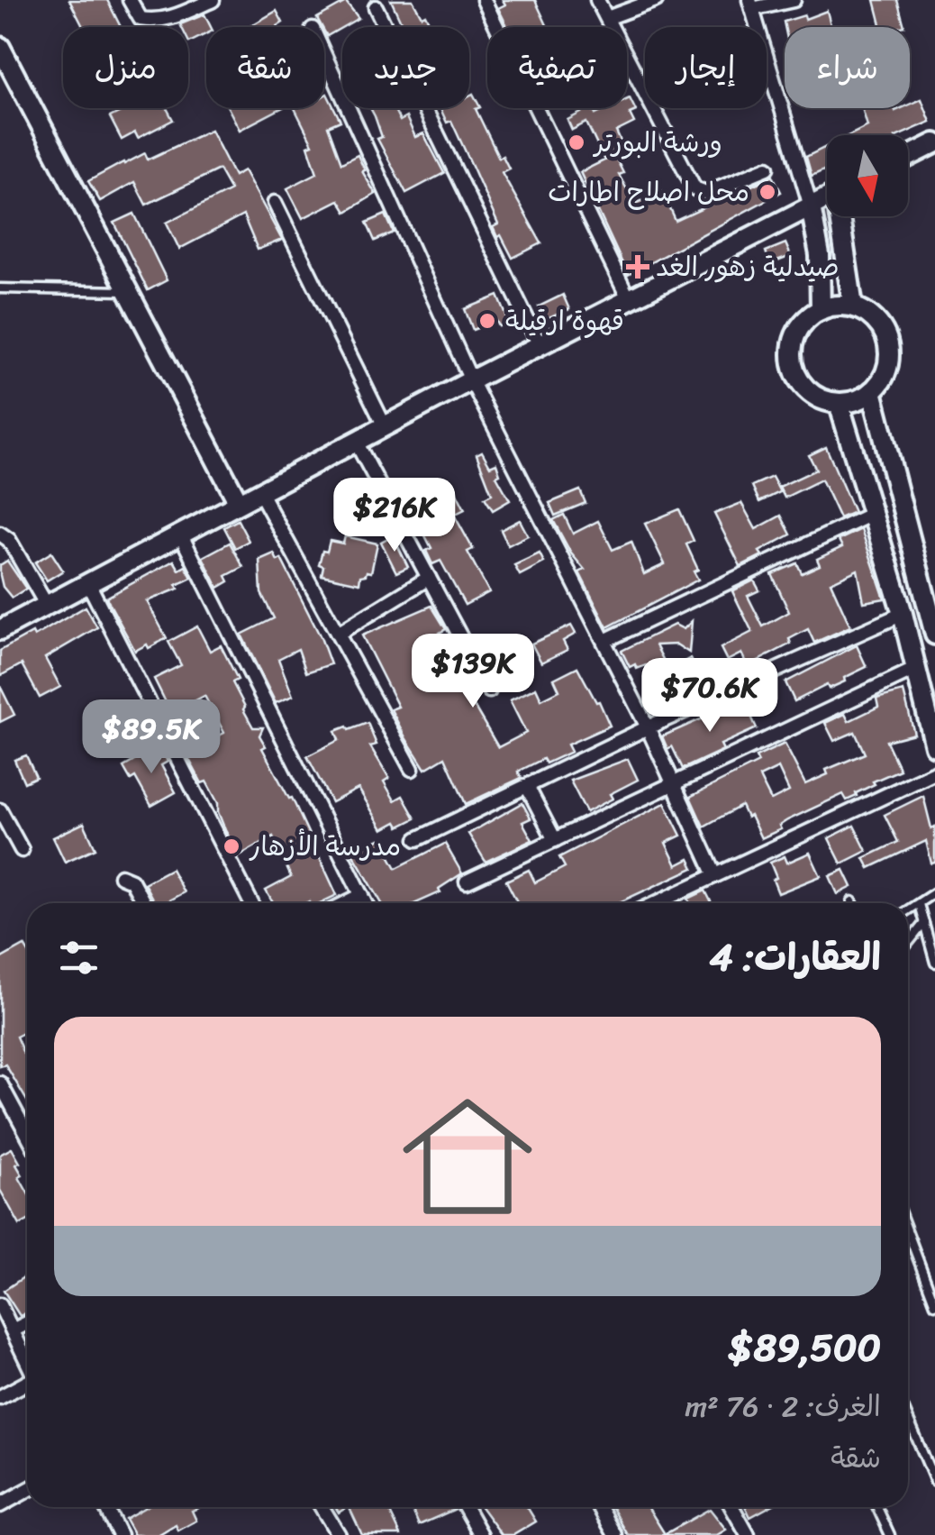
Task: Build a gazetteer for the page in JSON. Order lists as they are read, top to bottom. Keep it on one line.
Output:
{"places":{"other":["ورشة البورتر","محل اصلاح اطارات","قهوة ارقيلة","مدرسة الأزهار"],"health":["صيدلية زهور الغد"]},"north":"bottom","page":{"chip":["شراء","إيجار","تصفية","جديد","شقة","منزل"],"price":["$216K","$139K","$70.6K","$89.5K"],"heading":"العقارات: 4","list":[{"name":"$89,500","note":"الغرف: 2 · 76 m² · شقة"}]}}
